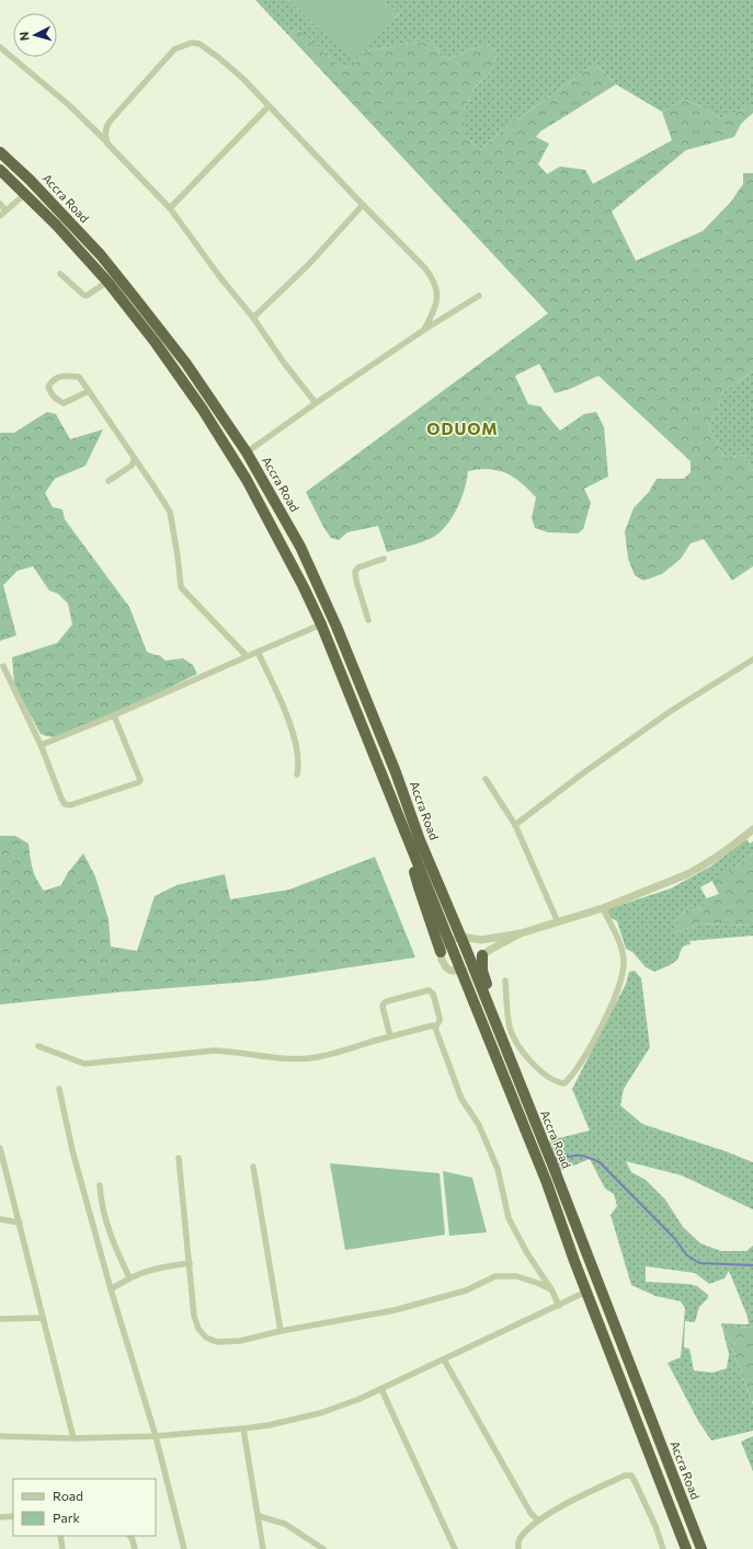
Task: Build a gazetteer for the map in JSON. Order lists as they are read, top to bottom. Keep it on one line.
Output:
{"streets":{"highway":["Accra Road"]},"districts":["ODUOM"],"legend":["Road","Park"],"north":"left"}
